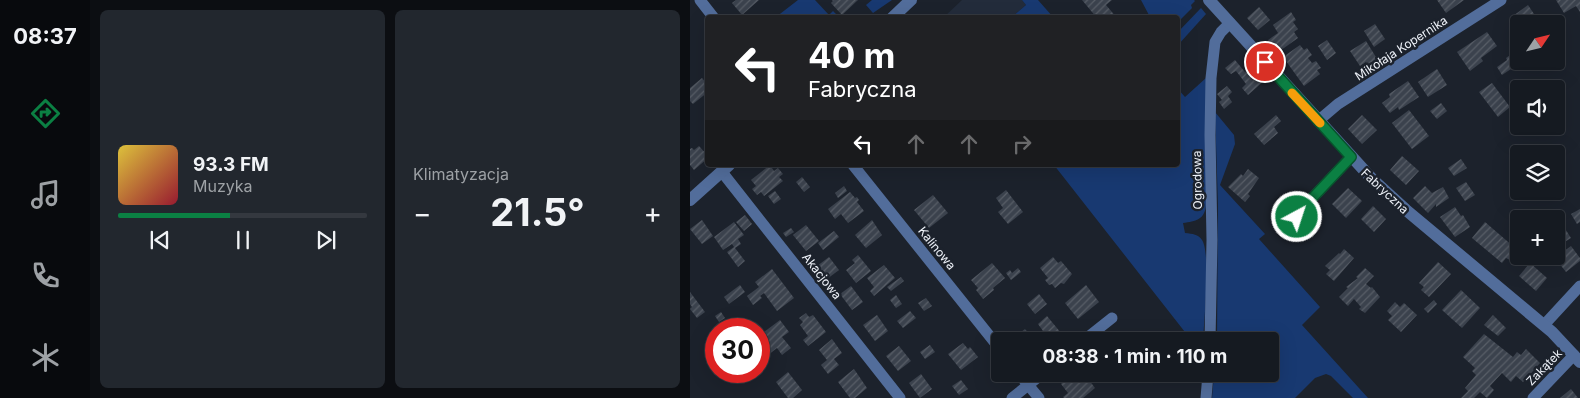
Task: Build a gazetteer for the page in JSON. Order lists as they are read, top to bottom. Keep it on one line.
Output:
{"streets":{"street":["Mikołaja Kopernika","Ogrodowa","Fabryczna","Kalinowa","Akacjowa","Zakątek"]},"crossings":[["Mikołaja Kopernika","Fabryczna"],["Ogrodowa","Fabryczna"],["Fabryczna","Zakątek"]],"north":"top right","page":{"tabs":"08:37","tile":"Klimatyzacja","map_buttons":"+","turn":["40 m","Fabryczna"],"song":["93.3 FM","Muzyka"],"heat":["−","21.5°","+"],"limit":"30","trip":"08:38 · 1 min · 110 m"}}
